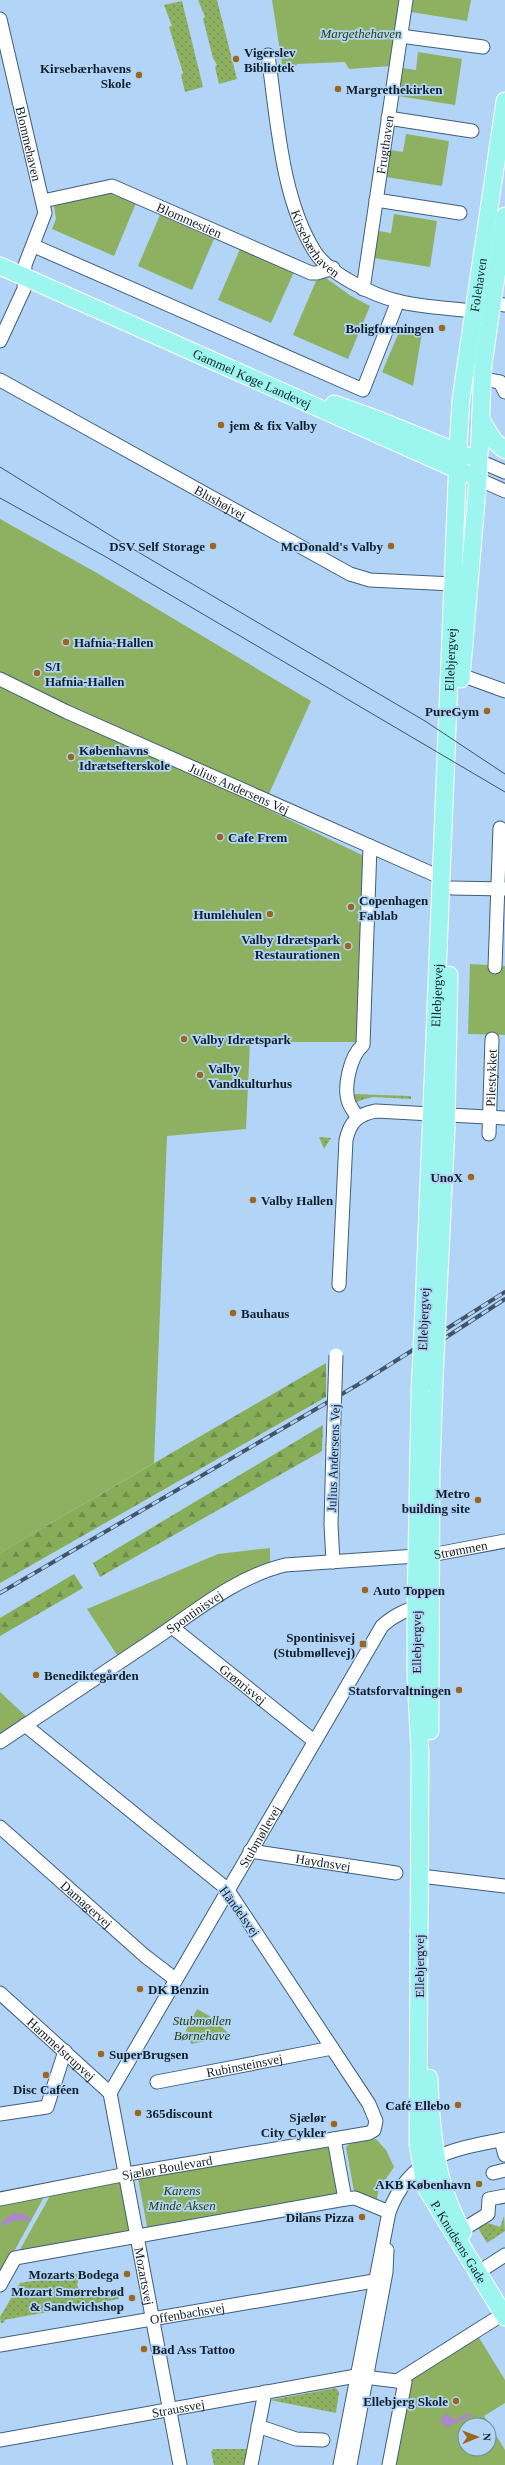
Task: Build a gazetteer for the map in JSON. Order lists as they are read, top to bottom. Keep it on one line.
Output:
{"streets":{"main road":["Folehaven","Gammel Køge Landevej","Ellebjergvej","P. Knudsens Gade"],"street":["Blommehaven","Frugthaven","Blommestien","Kirsebærhaven","Blushøjvej","Julius Andersens Vej","Pilestykket","Strømmen","Spontinisvej","Grønrisvej","Stubmøllevej","Haydnsvej","Damagervej","Händelsvej","Hammelstrupvej","Rubinsteinsvej","Sjælør Boulevard","Mozartsvej","Offenbachsvej","Straussvej"]},"crossings":[["Blommehaven","Blommestien"],["Blommehaven","Gammel Køge Landevej"],["Frugthaven","Kirsebærhaven"],["Blommestien","Kirsebærhaven"],["Kirsebærhaven","Folehaven"],["Folehaven","Gammel Køge Landevej"],["Folehaven","Ellebjergvej"],["Gammel Køge Landevej","Ellebjergvej"],["Blushøjvej","Ellebjergvej"],["Ellebjergvej","Julius Andersens Vej"],["Ellebjergvej","Pilestykket"],["Ellebjergvej","Strømmen"],["Ellebjergvej","Spontinisvej"],["Ellebjergvej","Stubmøllevej"],["Ellebjergvej","P. Knudsens Gade"],["Julius Andersens Vej","Spontinisvej"],["Strømmen","Spontinisvej"],["Spontinisvej","Grønrisvej"],["Spontinisvej","Händelsvej"],["Grønrisvej","Stubmøllevej"],["Stubmøllevej","Haydnsvej"],["Stubmøllevej","Damagervej"],["Stubmøllevej","Händelsvej"],["Stubmøllevej","Hammelstrupvej"],["Stubmøllevej","Mozartsvej"],["Händelsvej","Rubinsteinsvej"],["Händelsvej","Sjælør Boulevard"],["Hammelstrupvej","Mozartsvej"],["Sjælør Boulevard","Mozartsvej"],["Mozartsvej","Offenbachsvej"],["Mozartsvej","Straussvej"]],"parks":["Margethehaven","Stubmøllen Børnehave","Karens Minde Aksen"],"places":{"other":["Vigerslev Bibliotek","Kirsebærhavens Skole","Margrethekirken","Boligforeningen","jem & fix Valby","DSV Self Storage","McDonald's Valby","Hafnia-Hallen","S/I Hafnia-Hallen","PureGym","Københavns Idrætsefterskole","Cafe Frem","Copenhagen Fablab","Humlehulen","Valby Idrætspark Restaurationen","Valby Idrætspark","Valby Vandkulturhus","UnoX","Valby Hallen","Bauhaus","Metro building site","Auto Toppen","Benediktegården","Statsforvaltningen","DK Benzin","SuperBrugsen","Disc Caféen","Café Ellebo","365discount","Sjælør City Cykler","AKB København","Dilans Pizza","Mozarts Bodega","Mozart Smørrebrød & Sandwichshop","Bad Ass Tattoo","Ellebjerg Skole"],"transit":["Spontinisvej (Stubmøllevej)"]},"north":"right"}
